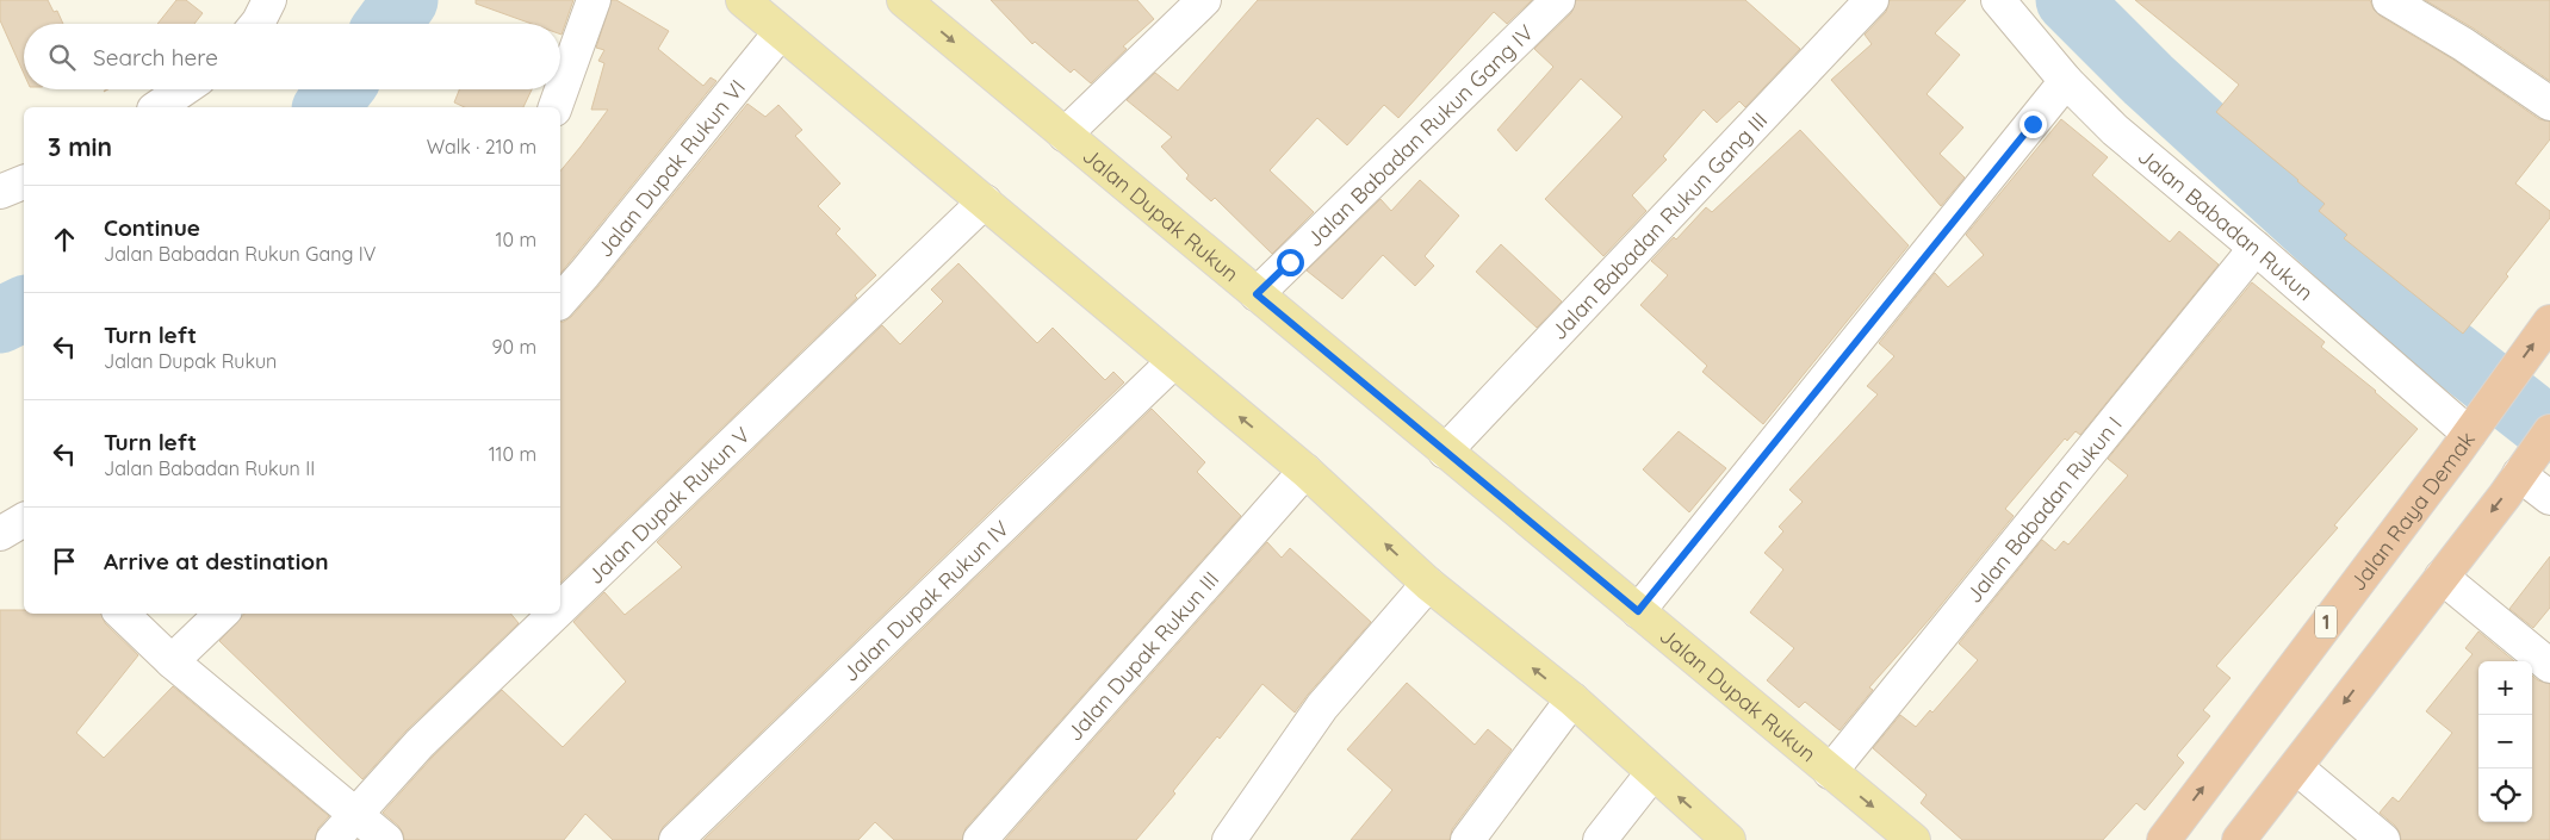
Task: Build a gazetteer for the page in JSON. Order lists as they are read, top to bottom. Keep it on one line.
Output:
{"streets":{"highway":["Jalan Raya Demak","1"],"main road":["Jalan Dupak Rukun"],"street":["Jalan Babadan Rukun Gang IV","Jalan Dupak Rukun VI","Jalan Babadan Rukun","Jalan Babadan Rukun Gang III","Jalan Dupak Rukun V","Jalan Babadan Rukun I","Jalan Dupak Rukun IV","Jalan Dupak Rukun III"]},"crossings":[["Jalan Babadan Rukun Gang IV","Jalan Dupak Rukun"],["Jalan Dupak Rukun","Jalan Babadan Rukun Gang III"],["Jalan Dupak Rukun","Jalan Babadan Rukun I"],["Jalan Babadan Rukun","Jalan Babadan Rukun I"],["Jalan Babadan Rukun","Jalan Raya Demak"]],"page":{"search":"Search here","heading":["3 min","Walk · 210 m"],"list":[["Continue","Jalan Babadan Rukun Gang IV","10 m"],["Turn left","Jalan Dupak Rukun","90 m"],["Turn left","Jalan Babadan Rukun II","110 m"],"Arrive at destination"],"map_buttons":["+","−"]}}
